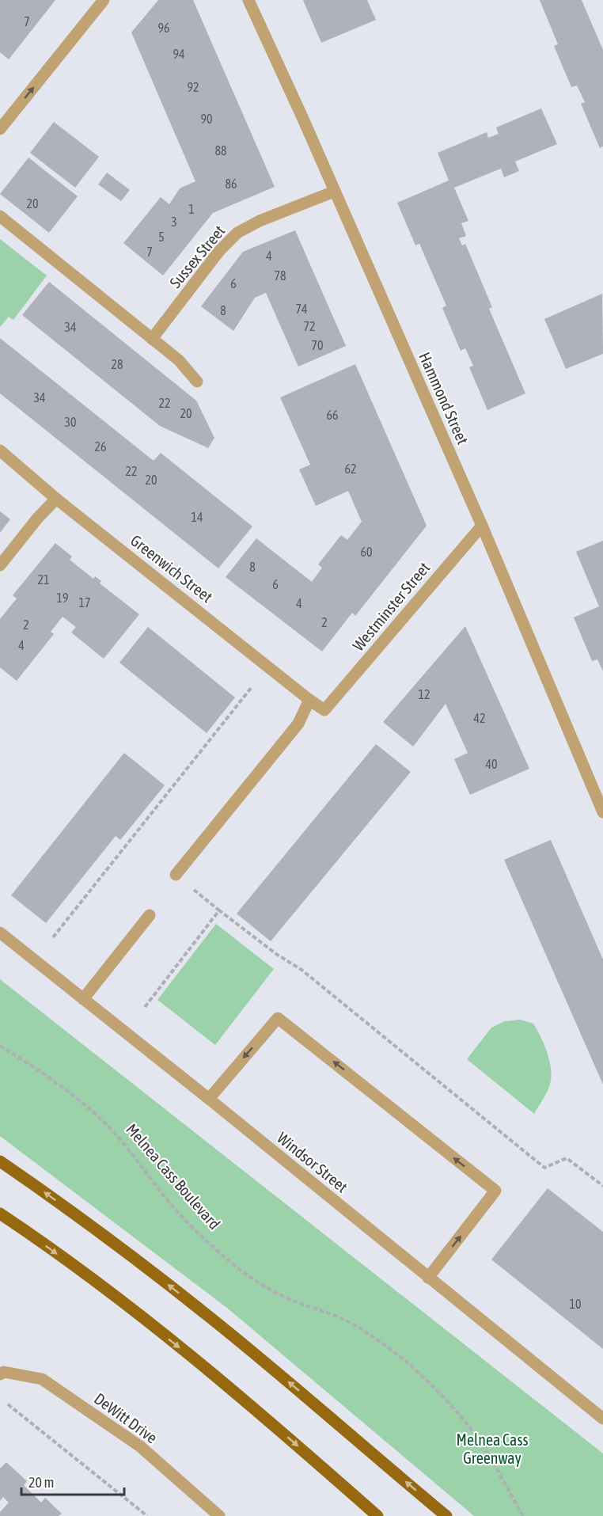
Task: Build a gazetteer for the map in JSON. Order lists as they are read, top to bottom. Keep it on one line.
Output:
{"streets":{"street":["Sussex Street","Hammond Street","Greenwich Street","Westminster Street","Windsor Street","DeWitt Drive"],"path":["Melnea Cass Boulevard"]},"crossings":[["Sussex Street","Hammond Street"],["Hammond Street","Westminster Street"],["Greenwich Street","Westminster Street"]],"parks":["Melnea Cass Greenway"],"house_numbers":["7","96","94","92","90","88","86","20","1","3","5","7","4","78","6","74","8","72","34","70","28","34","22","20","66","30","26","62","22","20","14","60","8","21","6","19","17","4","2","2","4","12","42","40","10"],"scale_bar":"20 m"}
